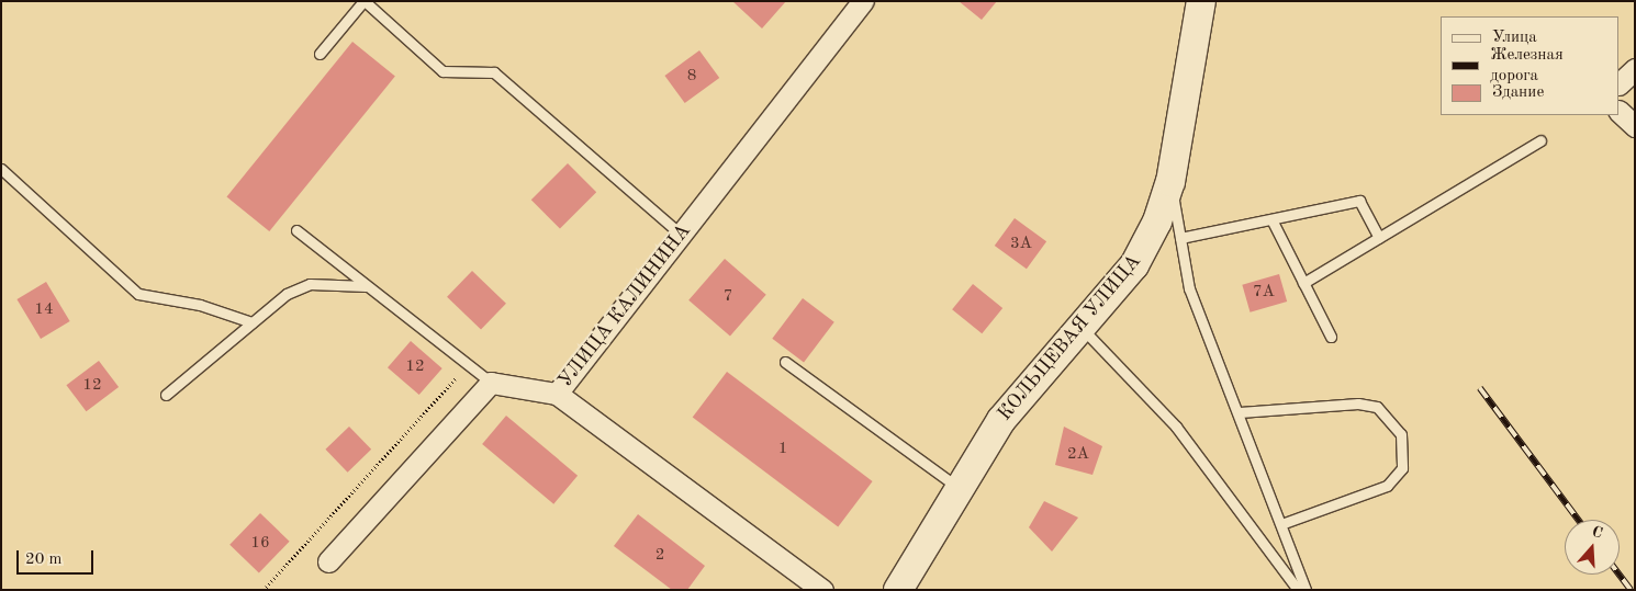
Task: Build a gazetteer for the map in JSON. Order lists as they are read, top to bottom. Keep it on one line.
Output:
{"streets":{"street":["УЛИЦА КАЛИНИНА","КОЛЬЦЕВАЯ УЛИЦА"]},"house_numbers":["8","3А","7А","7","14","12","12","1","2А","16","2"],"legend":["Улица","Железная дорога","Здание"],"scale_bar":"20 m","north":"top"}
